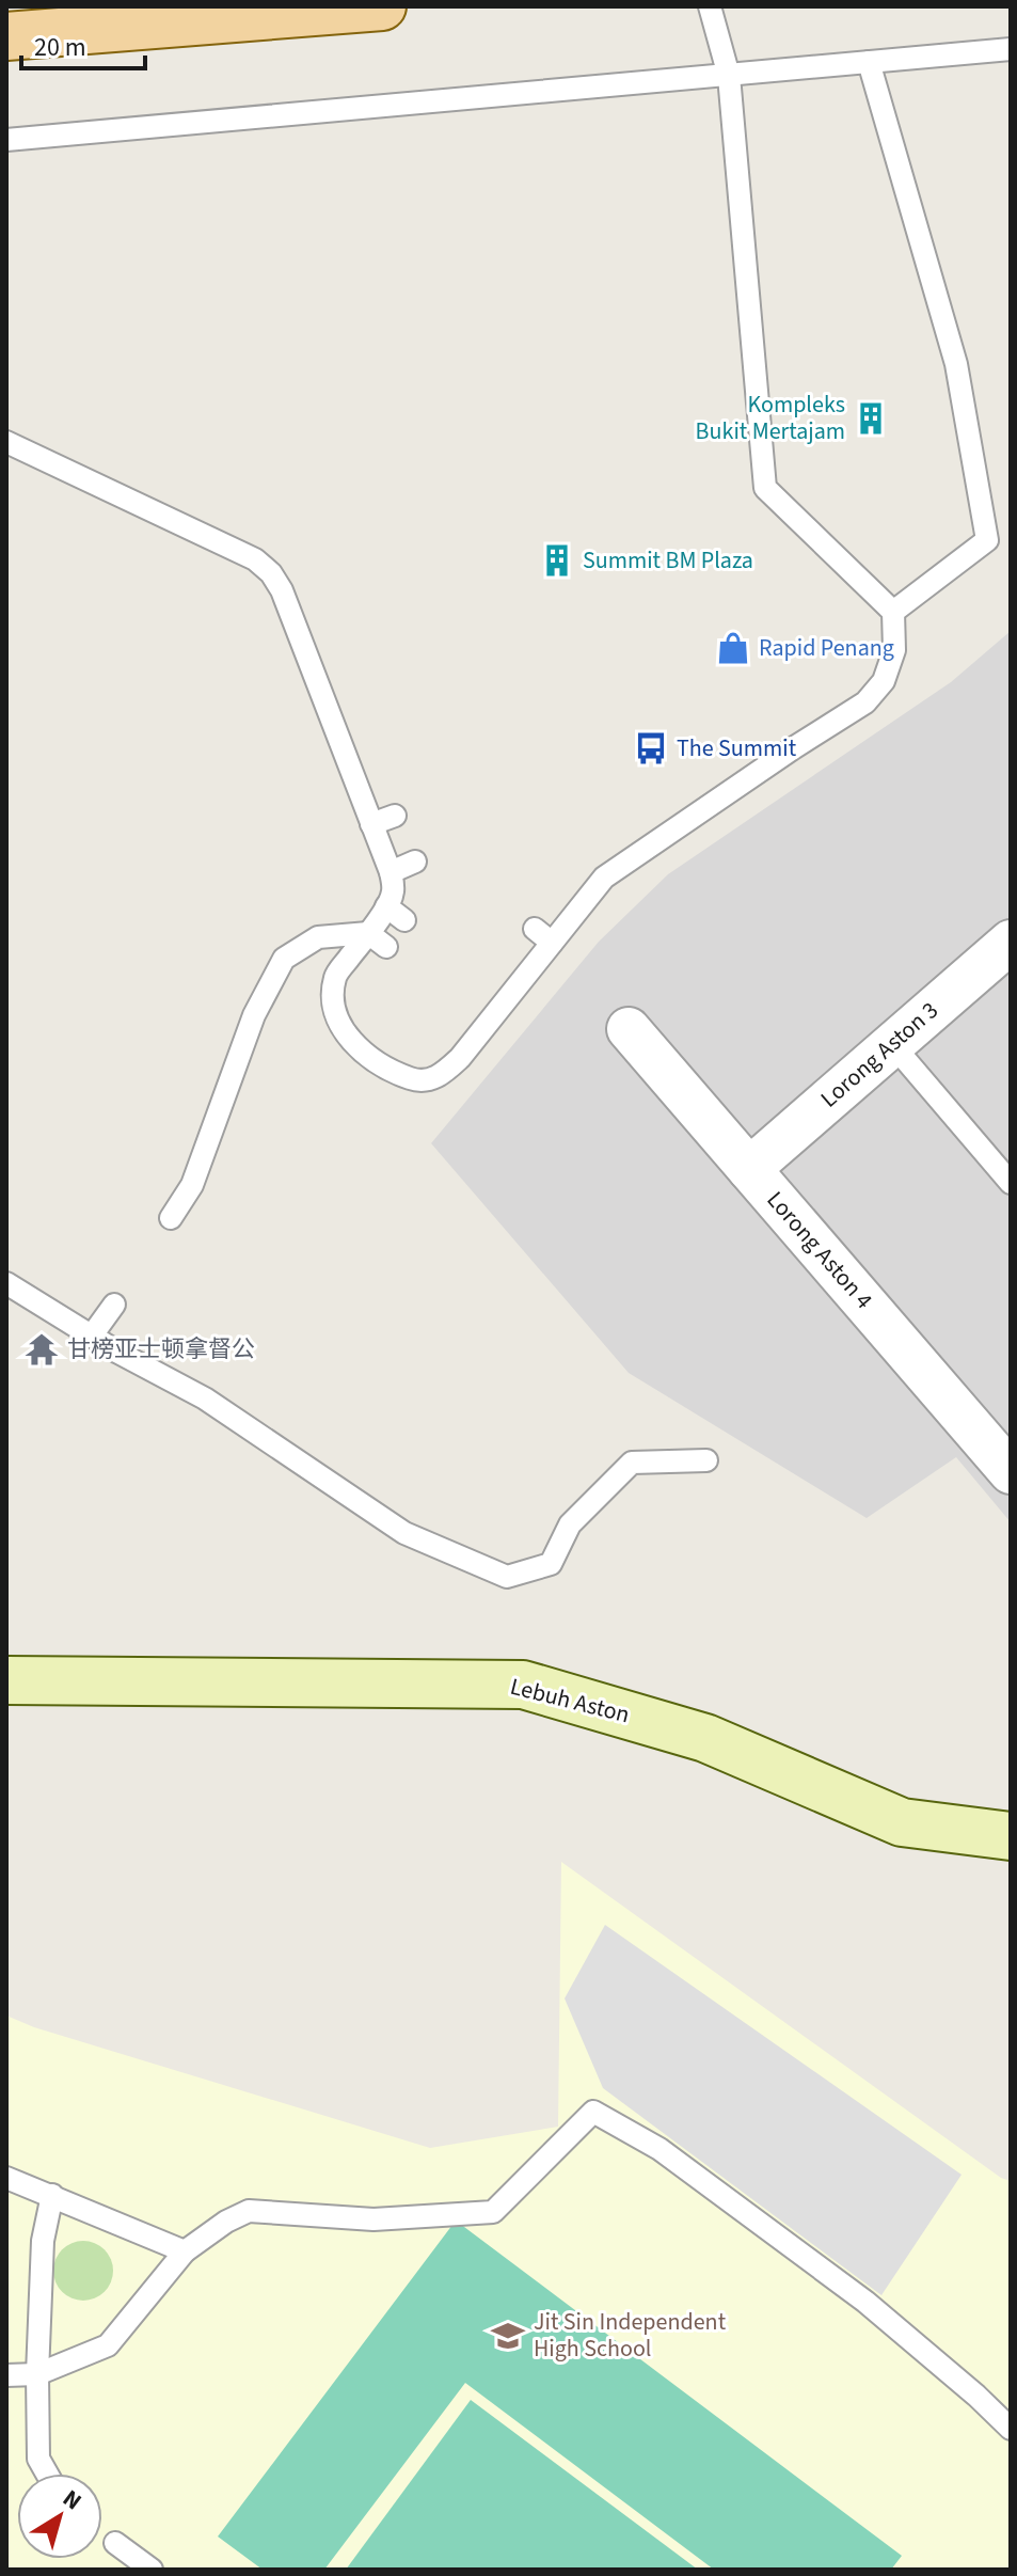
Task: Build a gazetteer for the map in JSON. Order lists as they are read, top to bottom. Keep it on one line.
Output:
{"streets":{"street":["Lorong Aston 3","Lorong Aston 4","Lebuh Aston"]},"crossings":[["Lorong Aston 3","Lorong Aston 4"]],"places":{"building":["Kompleks Bukit Mertajam","Summit BM Plaza"],"shop":["Rapid Penang"],"bus stop":["The Summit"],"temple":["甘榜亚士顿拿督公"],"school or university":["Jit Sin Independent High School"]},"scale_bar":"20 m","north":"top right"}
